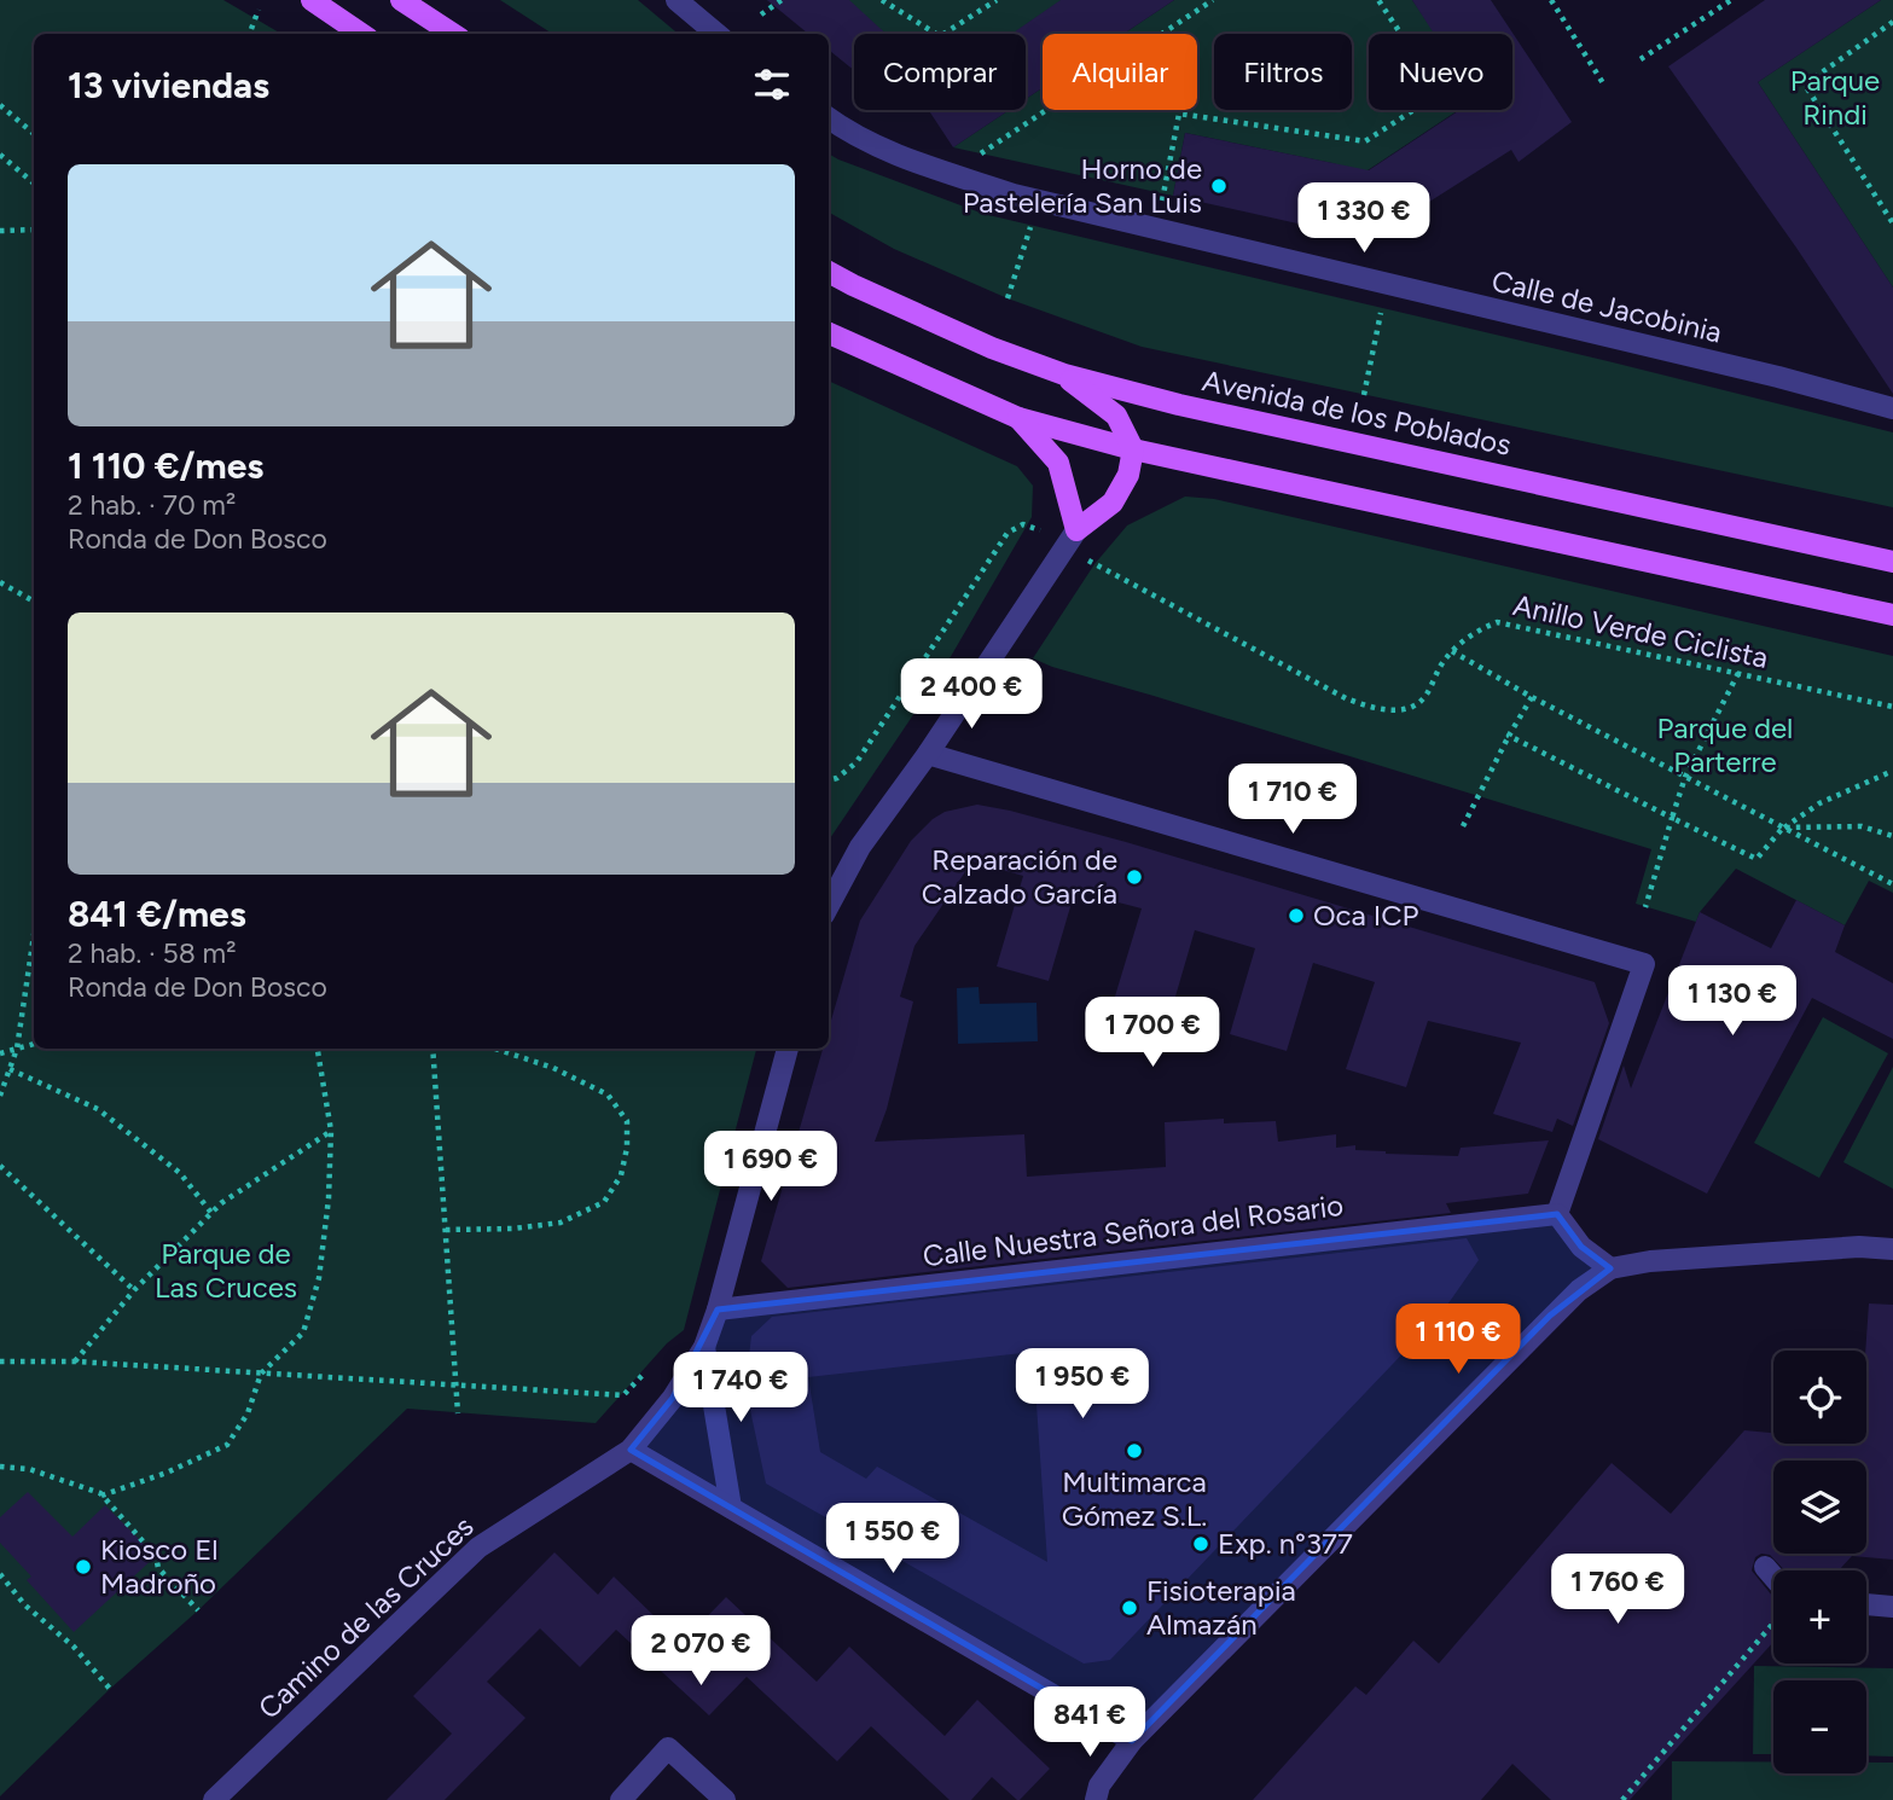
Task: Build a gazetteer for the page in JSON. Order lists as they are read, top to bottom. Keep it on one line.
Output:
{"streets":{"main road":["Avenida de los Poblados"],"street":["Calle de Jacobinia","Calle Nuestra Señora del Rosario","Camino de las Cruces"],"path":["Anillo Verde Ciclista"]},"crossings":[["Calle Nuestra Señora del Rosario","Camino de las Cruces"]],"parks":["Parque Rindi","Parque del Parterre","Parque de Las Cruces"],"places":["Horno de Pastelería San Luis","Reparación de Calzado García","Oca ICP","Multimarca Gómez S.L.","Exp. n°377","Kiosco El Madroño","Fisioterapia Almazán"],"page":{"chip":["Comprar","Alquilar","Filtros","Nuevo"],"heading":"13 viviendas","list":[{"name":"1 110 €/mes","note":"2 hab. · 70 m² · Ronda de Don Bosco"},{"name":"841 €/mes","note":"2 hab. · 58 m² · Ronda de Don Bosco"}],"price":["1 330 €","2 400 €","1 710 €","1 130 €","1 700 €","1 690 €","1 110 €","1 950 €","1 740 €","1 550 €","1 760 €","2 070 €","841 €"],"map_buttons":["+","−"]}}
